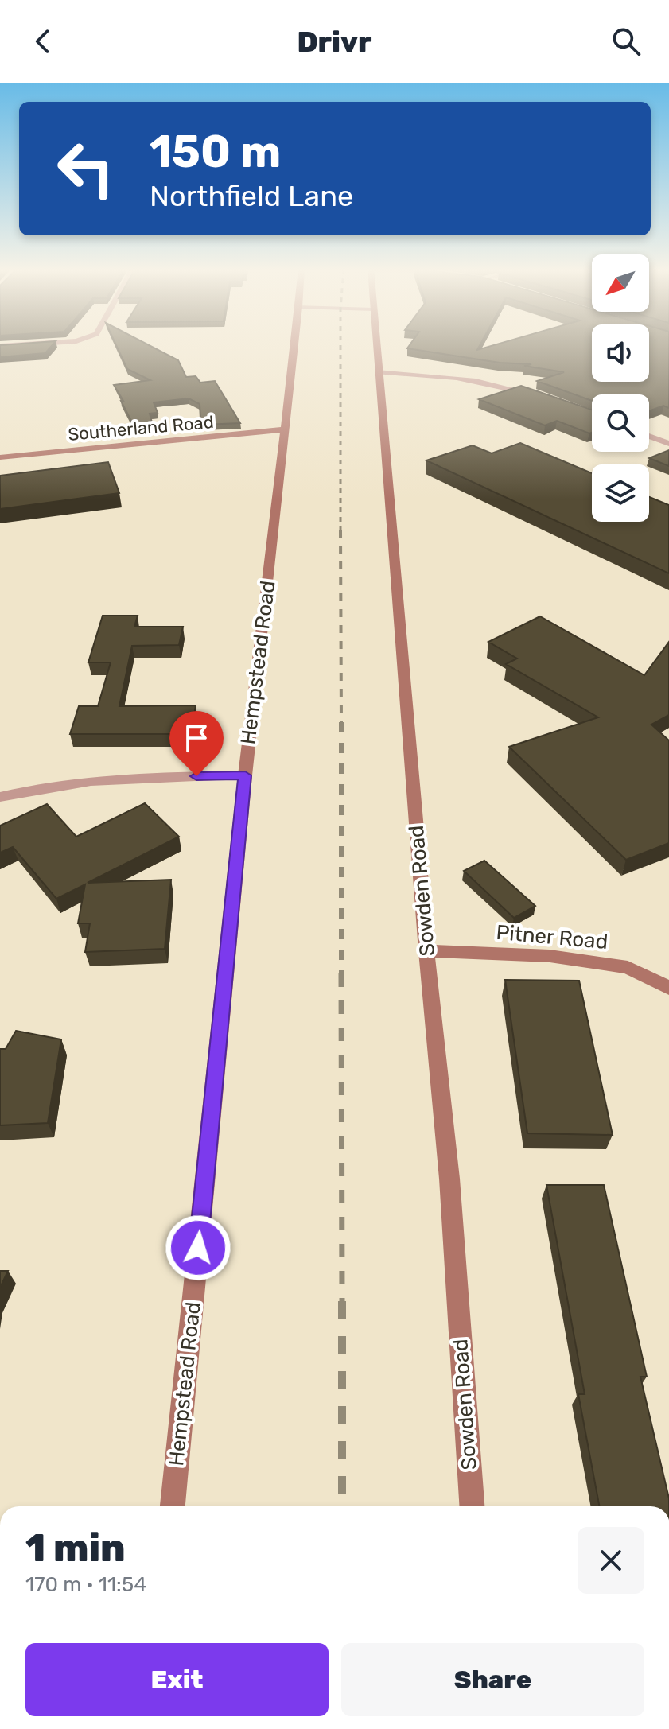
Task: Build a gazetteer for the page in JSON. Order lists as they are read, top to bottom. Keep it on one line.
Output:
{"streets":{"street":["Southerland Road","Hempstead Road","Sowden Road","Pitner Road"]},"crossings":[["Southerland Road","Hempstead Road"],["Sowden Road","Pitner Road"]],"north":"bottom left","page":{"header":"Drivr","turn":["150 m","Northfield Lane"],"heading":["1 min","170 m · 11:54"],"buttons":["Exit","Share"]}}
